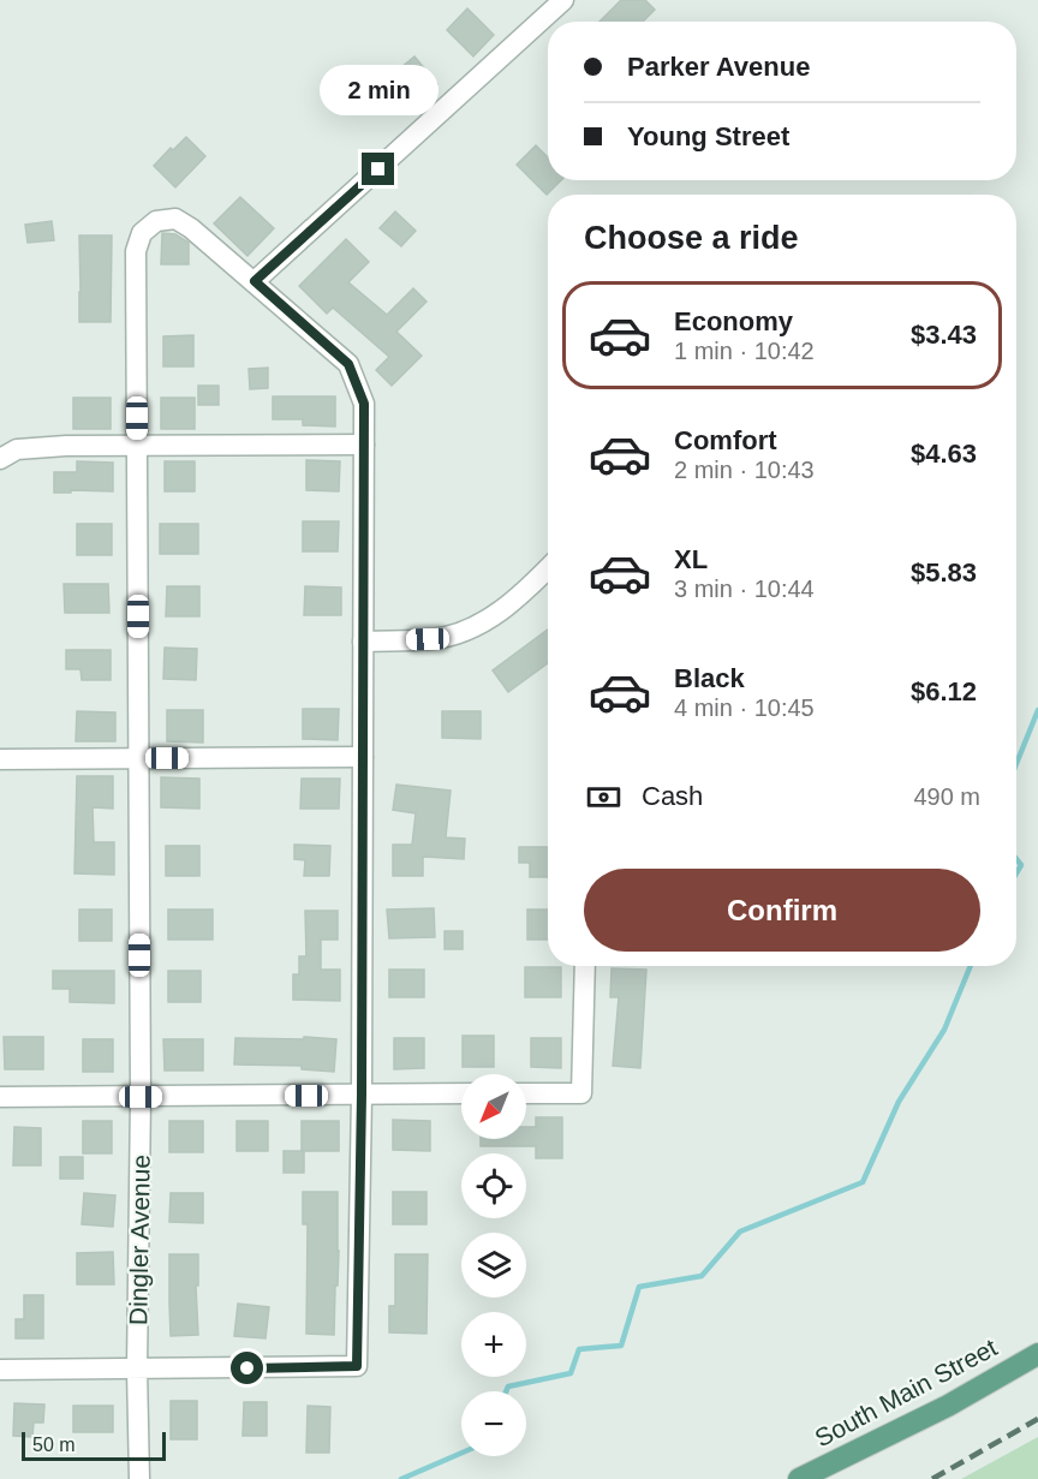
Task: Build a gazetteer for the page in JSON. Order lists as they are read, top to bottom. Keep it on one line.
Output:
{"streets":{"main road":["South Main Street"],"street":["Dingler Avenue"]},"scale_bar":"50 m","north":"bottom left","page":{"banner":["Parker Avenue","Young Street"],"bubble":"2 min","heading":"Choose a ride","list":[{"name":"Economy","note":"1 min · 10:42","value":"$3.43"},{"name":"Comfort","note":"2 min · 10:43","value":"$4.63"},{"name":"XL","note":"3 min · 10:44","value":"$5.83"},{"name":"Black","note":"4 min · 10:45","value":"$6.12"}],"pay":["Cash","490 m"],"buttons":"Confirm","map_buttons":["+","−"],"scale":"50 m"}}
